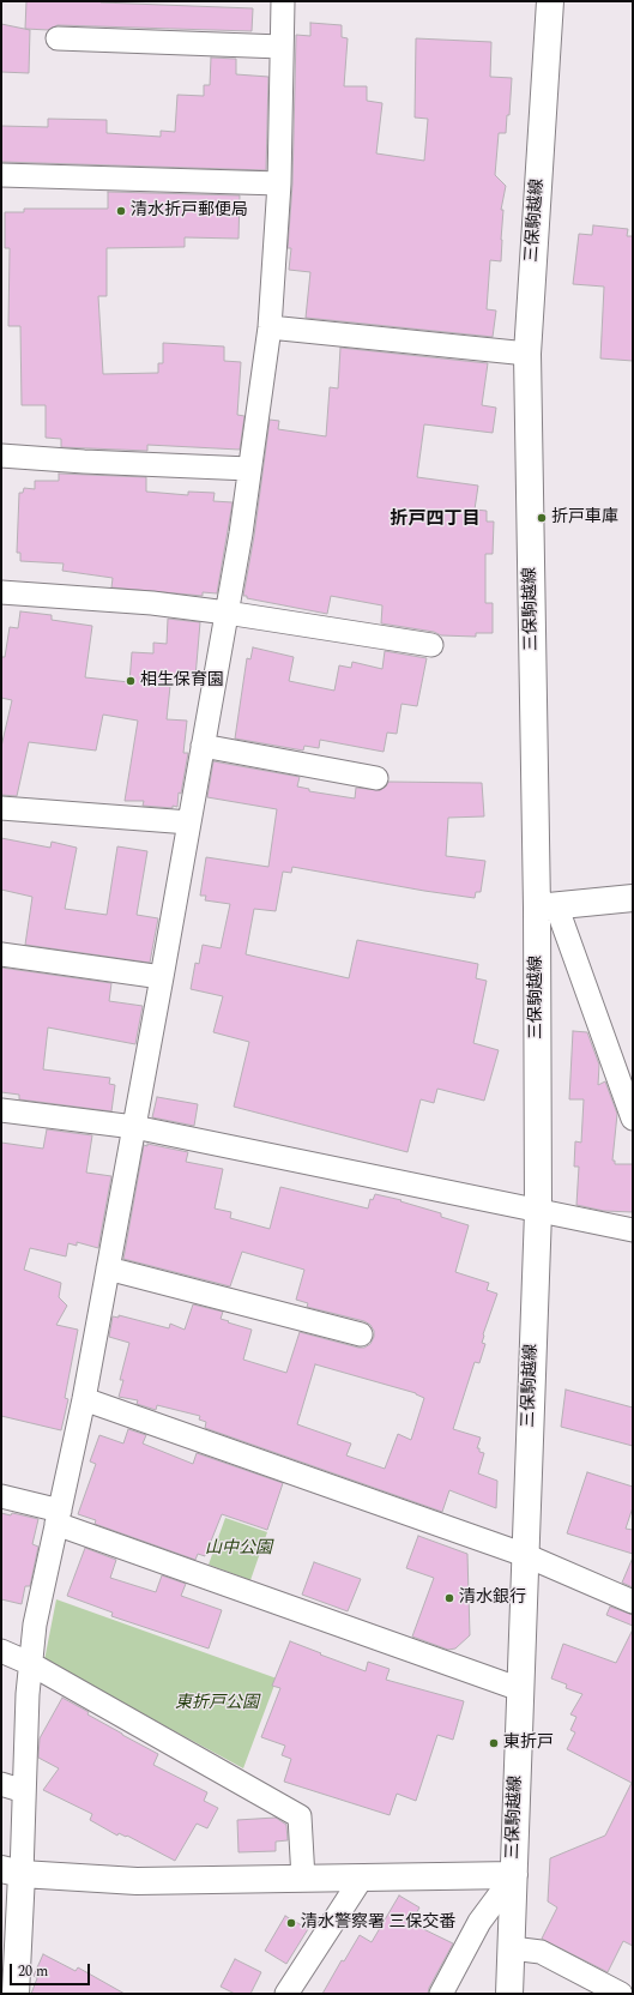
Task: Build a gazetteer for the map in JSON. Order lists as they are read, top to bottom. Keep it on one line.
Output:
{"streets":{"main road":["三保駒越線"]},"districts":["折戸四丁目"],"parks":["山中公園","東折戸公園"],"places":["清水折戸郵便局","折戸車庫","相生保育園","清水銀行","東折戸","清水警察署 三保交番"],"scale_bar":"20 m"}
